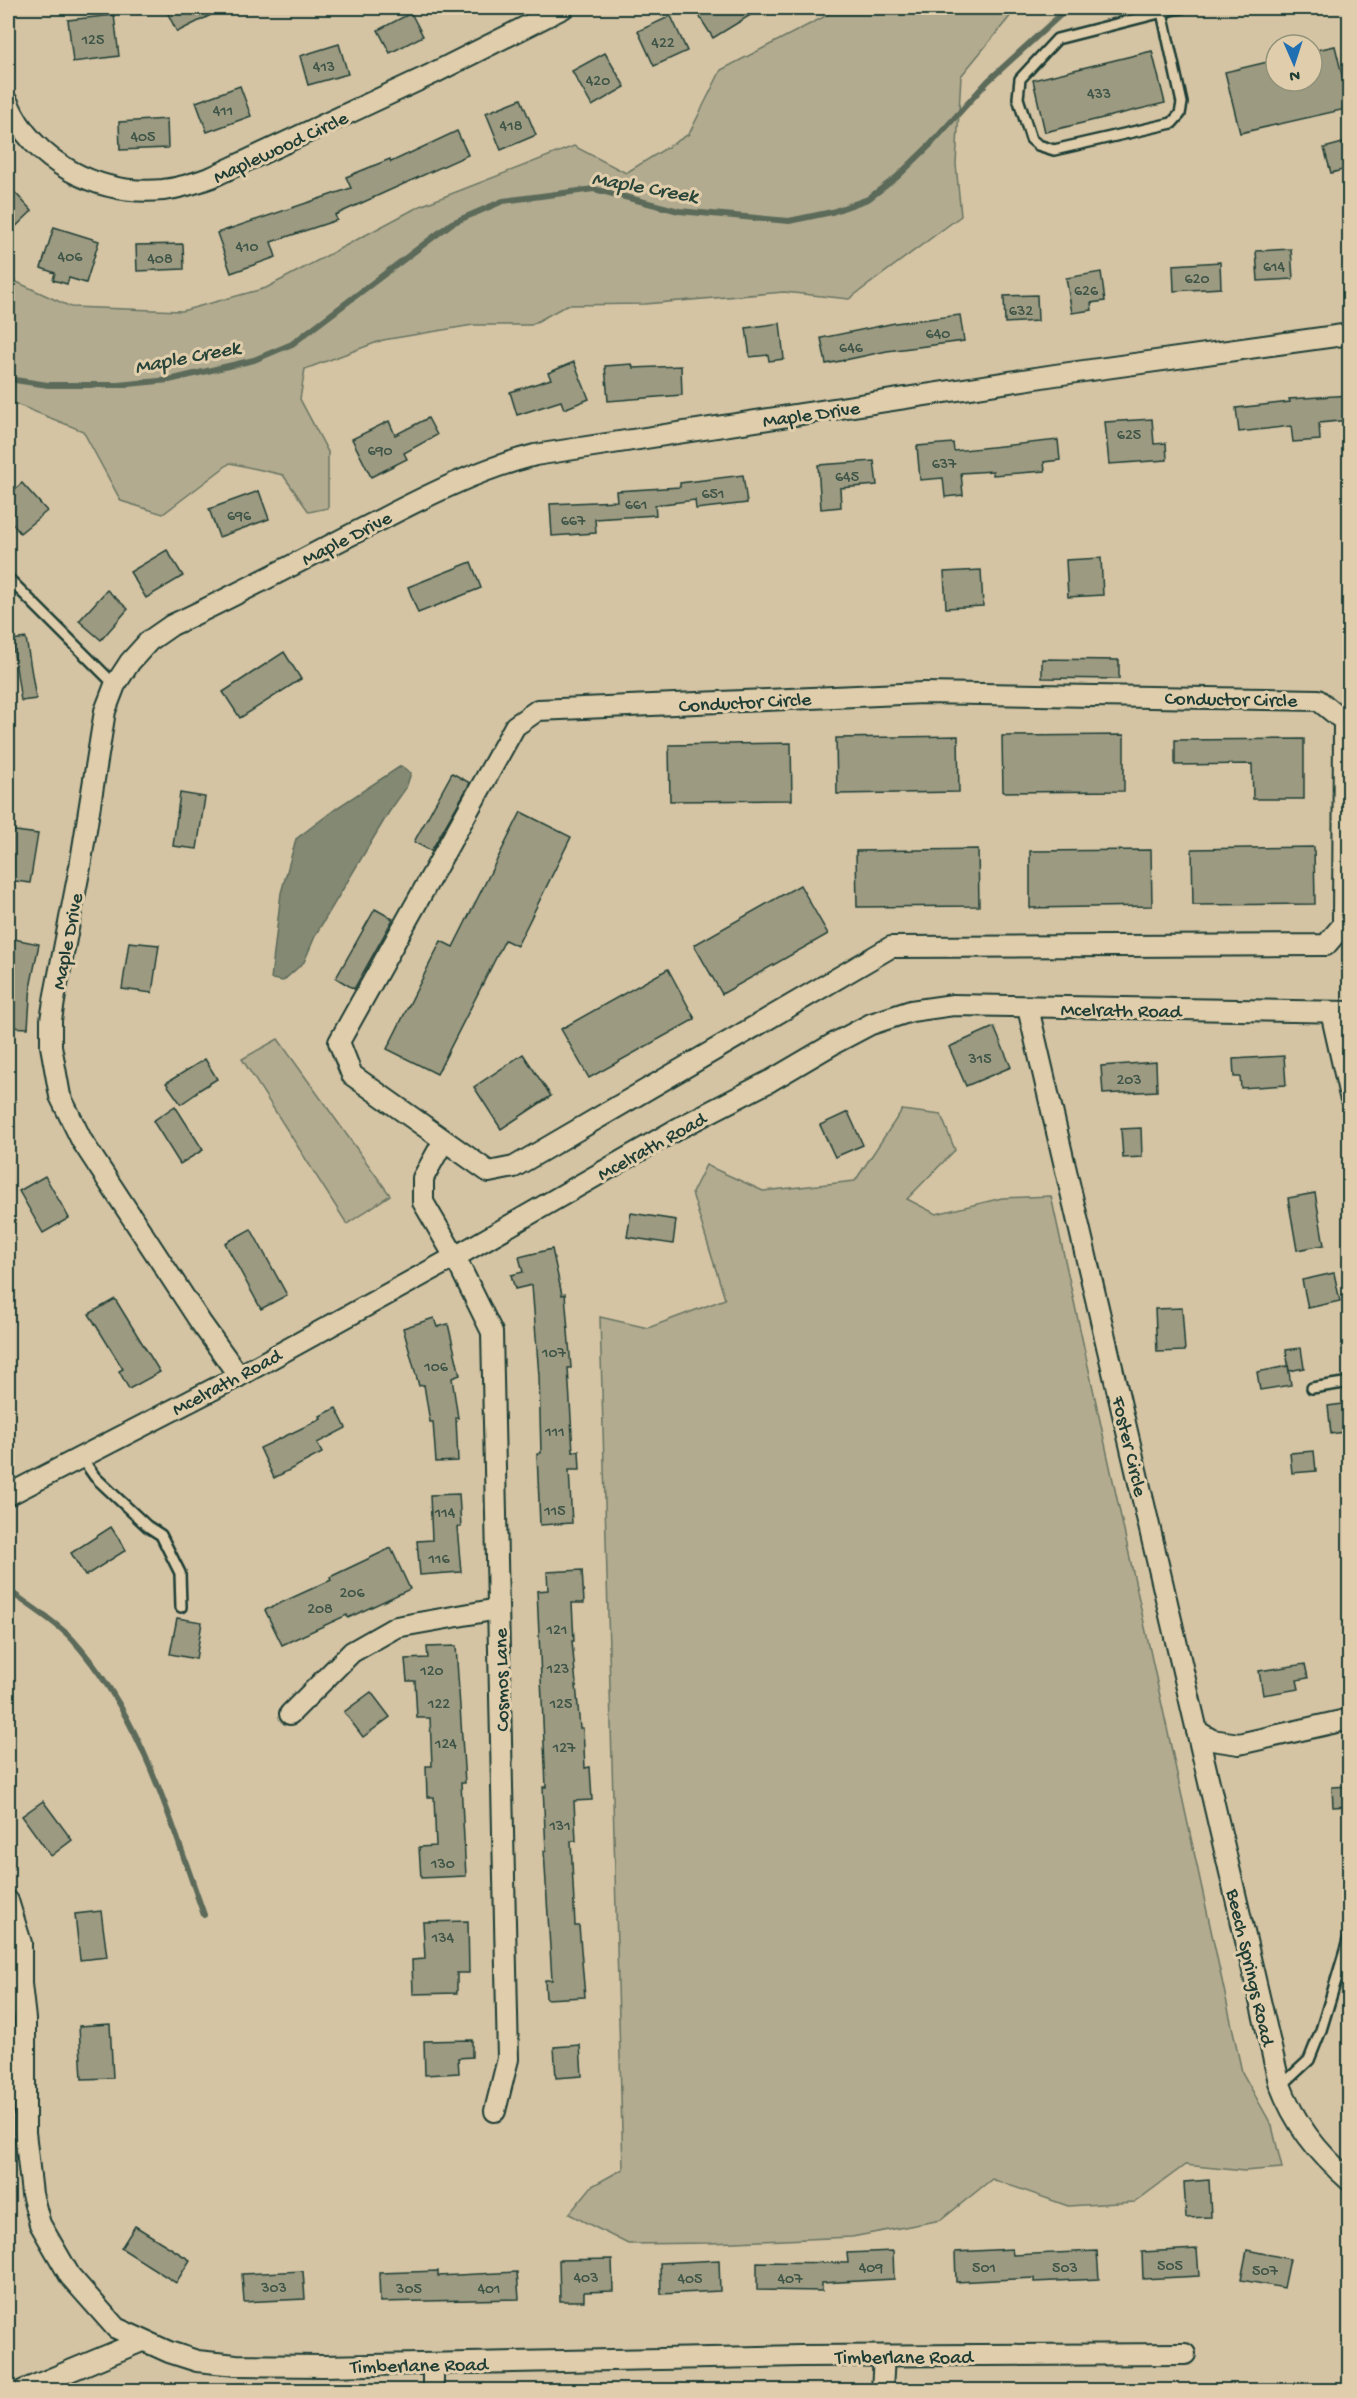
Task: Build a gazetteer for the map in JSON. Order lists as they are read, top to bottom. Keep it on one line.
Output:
{"streets":{"street":["Maplewood Circle","Maple Drive","Conductor Circle","Mcelrath Road","Foster Circle","Cosmos Lane","Beech Springs Road","Timberlane Road"]},"crossings":[["Maple Drive","Mcelrath Road"],["Mcelrath Road","Foster Circle"],["Mcelrath Road","Cosmos Lane"],["Foster Circle","Beech Springs Road"]],"water":["Maple Creek"],"house_numbers":["125","422","413","420","433","411","418","405","410","406","408","614","620","626","632","640","646","625","690","637","645","651","661","696","667","315","203","107","106","111","115","114","116","206","208","121","123","120","122","125","124","127","131","130","134","505","409","501","503","507","403","405","407","303","305","401"],"north":"bottom"}
